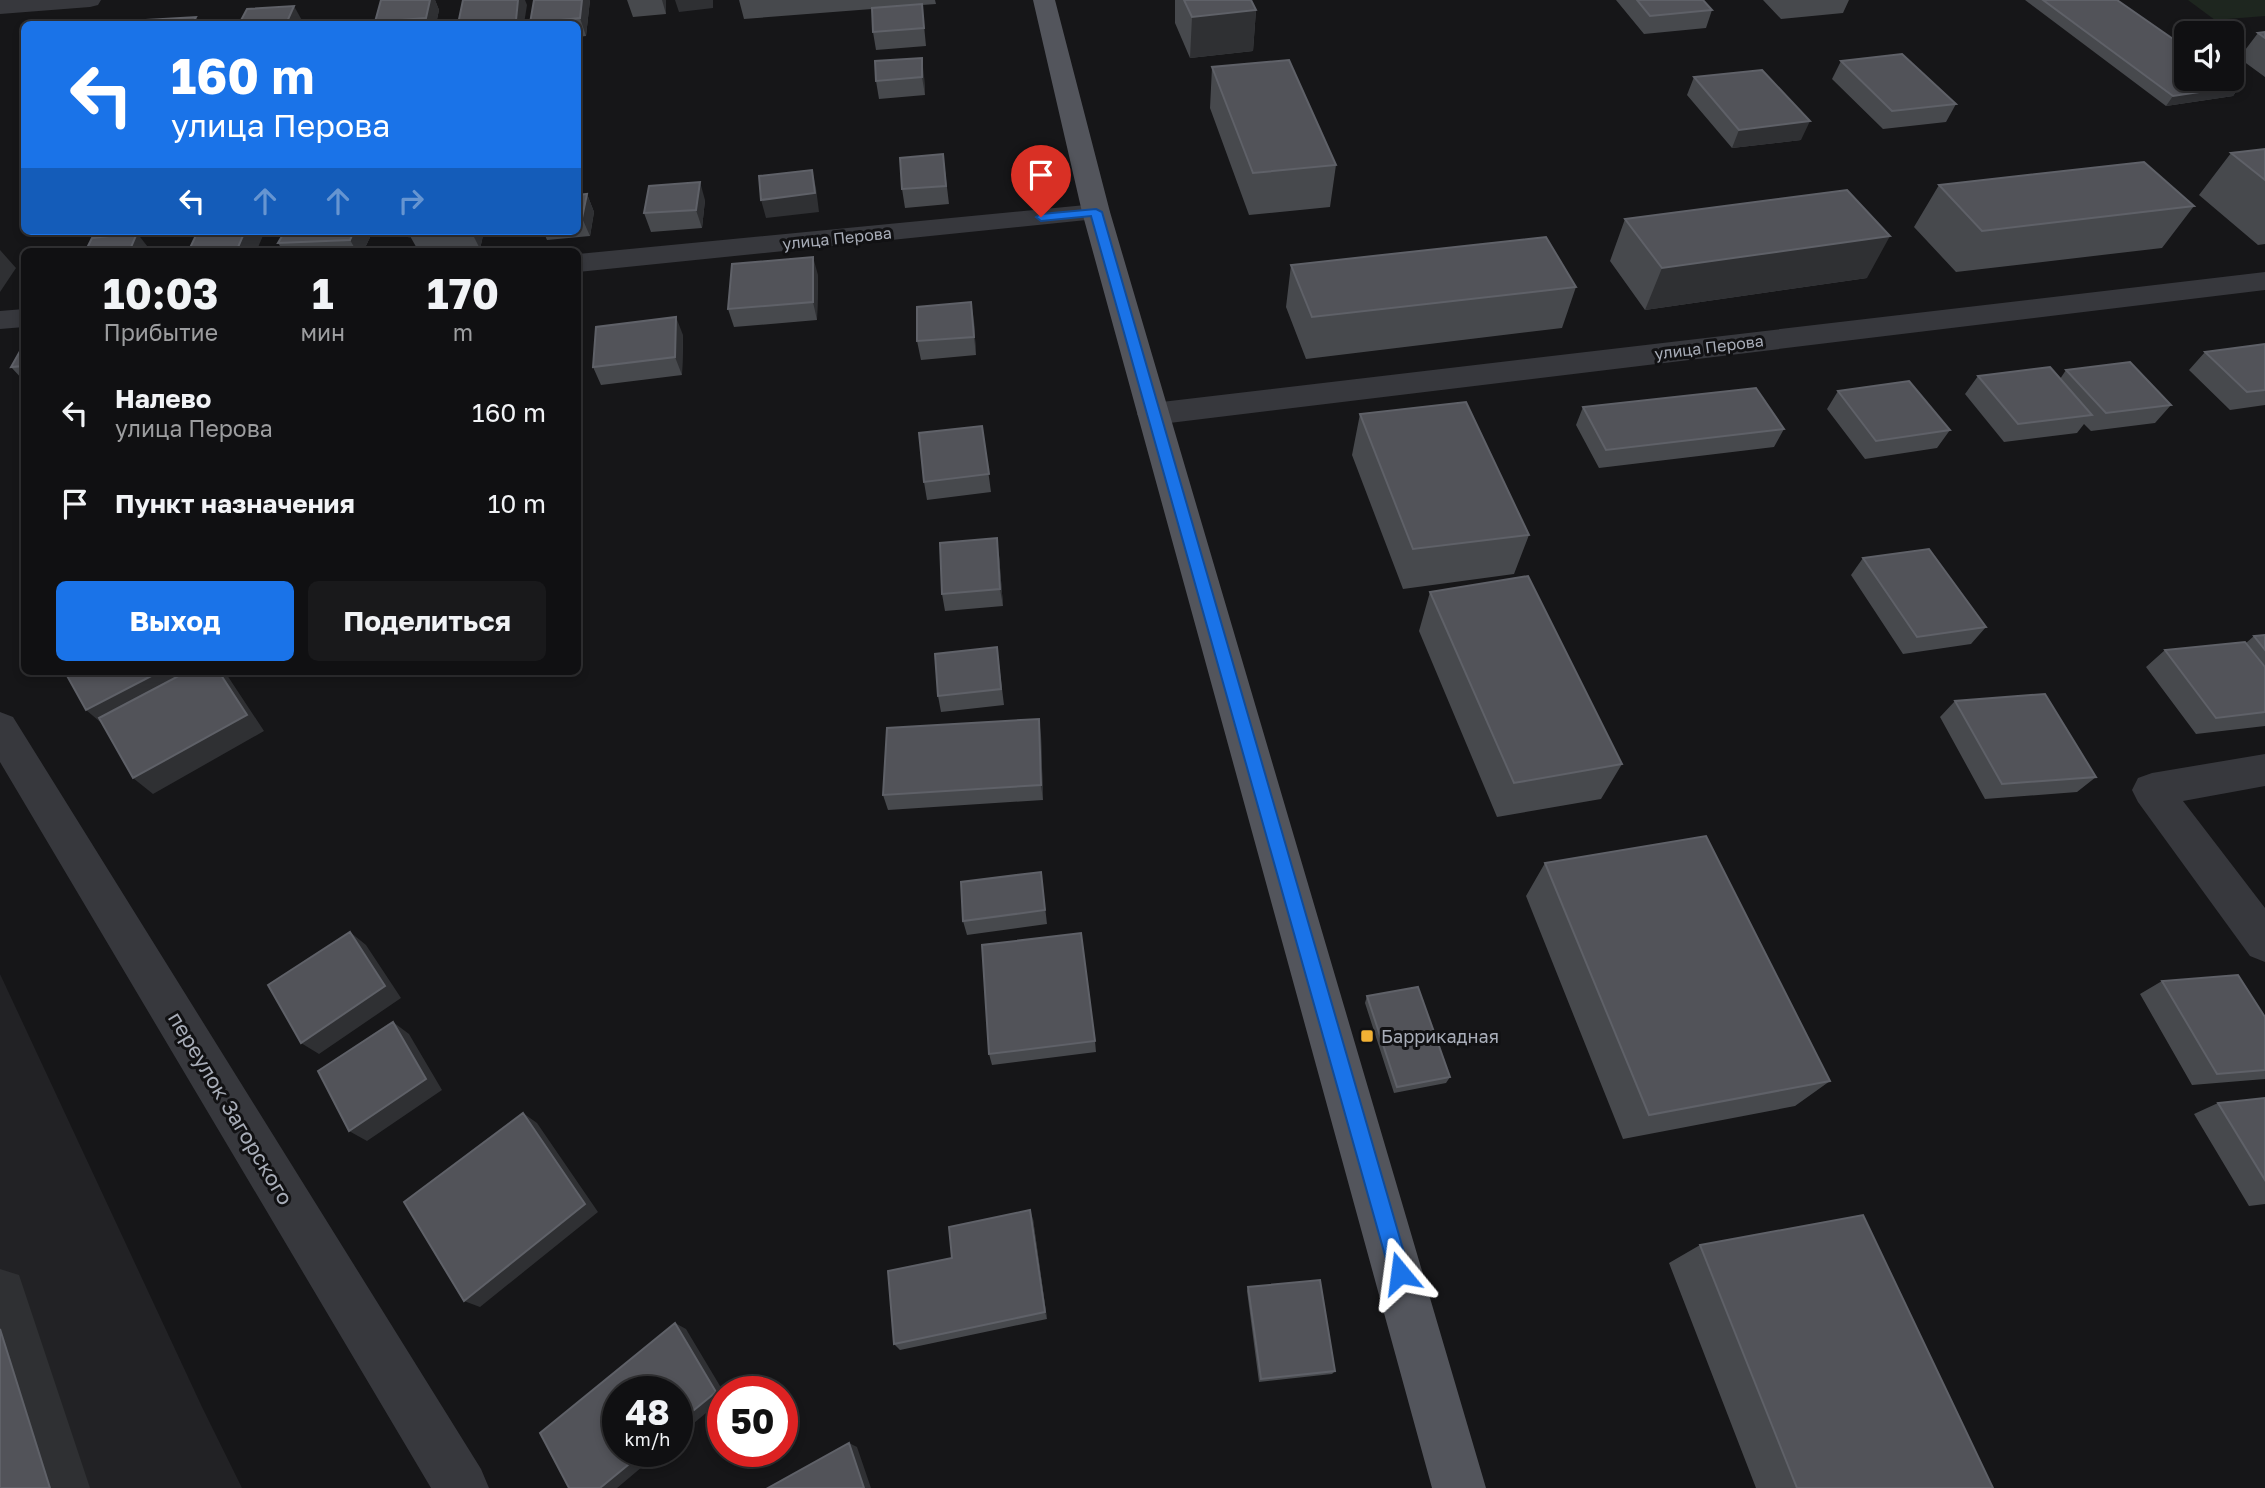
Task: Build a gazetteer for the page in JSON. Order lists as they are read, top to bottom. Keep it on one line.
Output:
{"streets":{"street":["улица Перова","переулок Загорского"]},"places":{"transit":["Баррикадная"]},"page":{"turn":["160 m","улица Перова"],"eta":["10:03","Прибытие","1","мин","170","m"],"list":[{"name":"Налево","note":"улица Перова","value":"160 m"},{"name":"Пункт назначения","value":"10 m"}],"buttons":["Выход","Поделиться"],"speed":"48 km/h","limit":"50"}}
